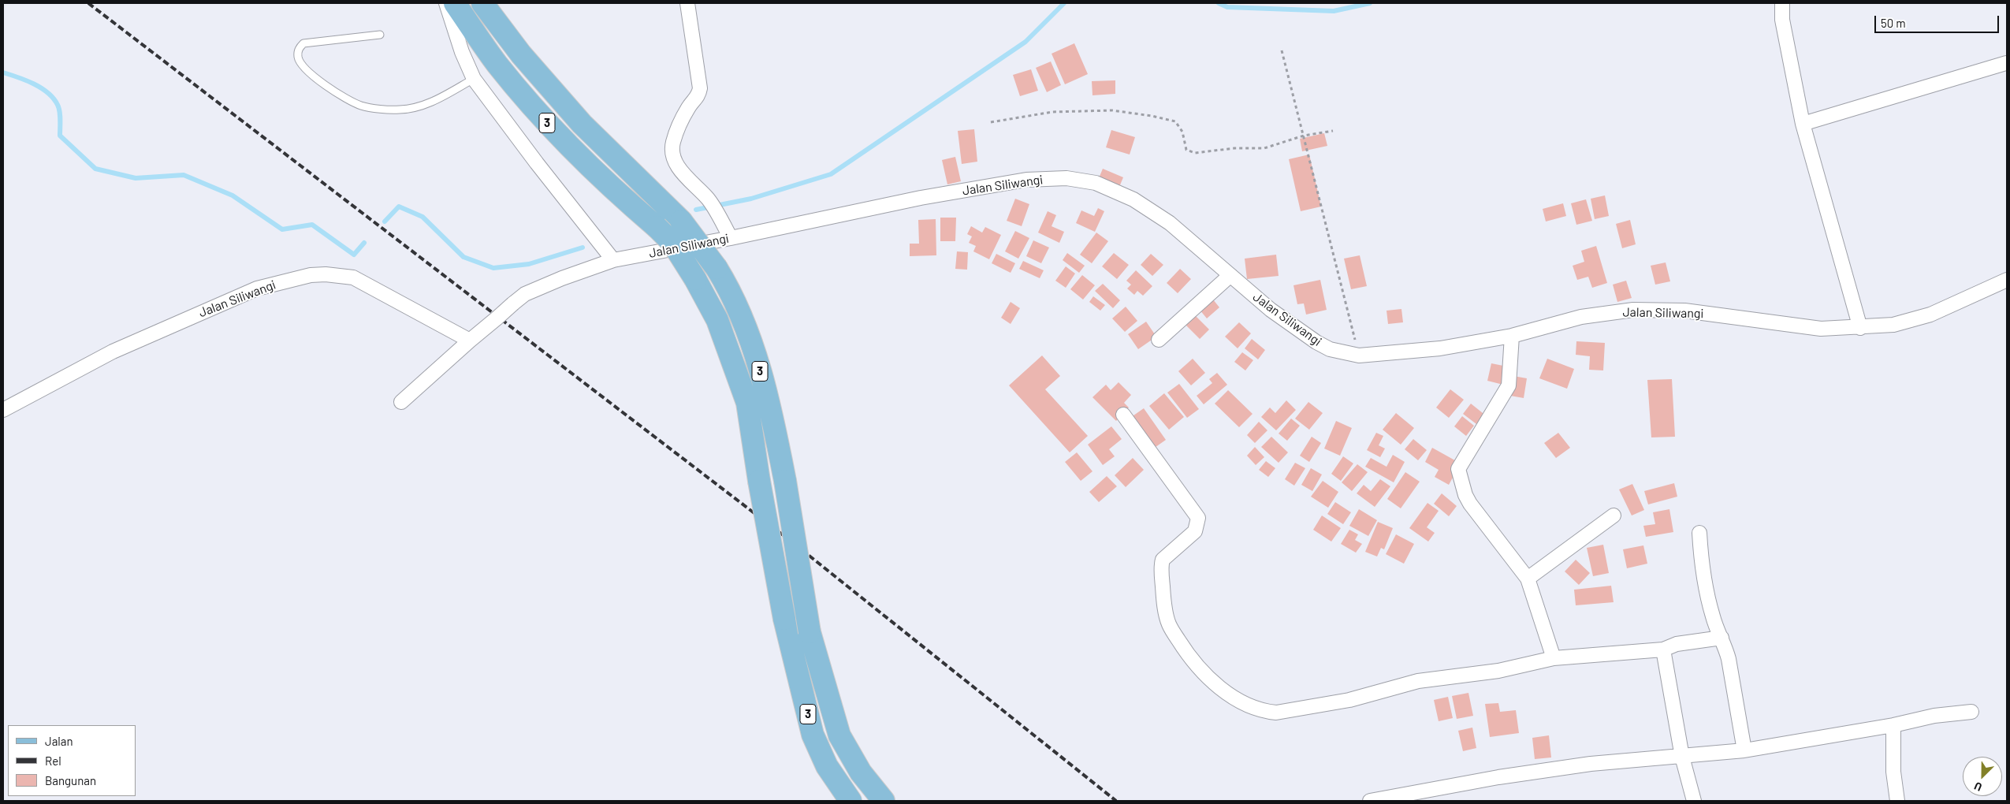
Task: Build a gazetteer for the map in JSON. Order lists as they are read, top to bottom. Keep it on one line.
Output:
{"streets":{"main road":["3"],"street":["Jalan Siliwangi"]},"legend":["Jalan","Rel","Bangunan"],"scale_bar":"50 m","north":"bottom left"}
